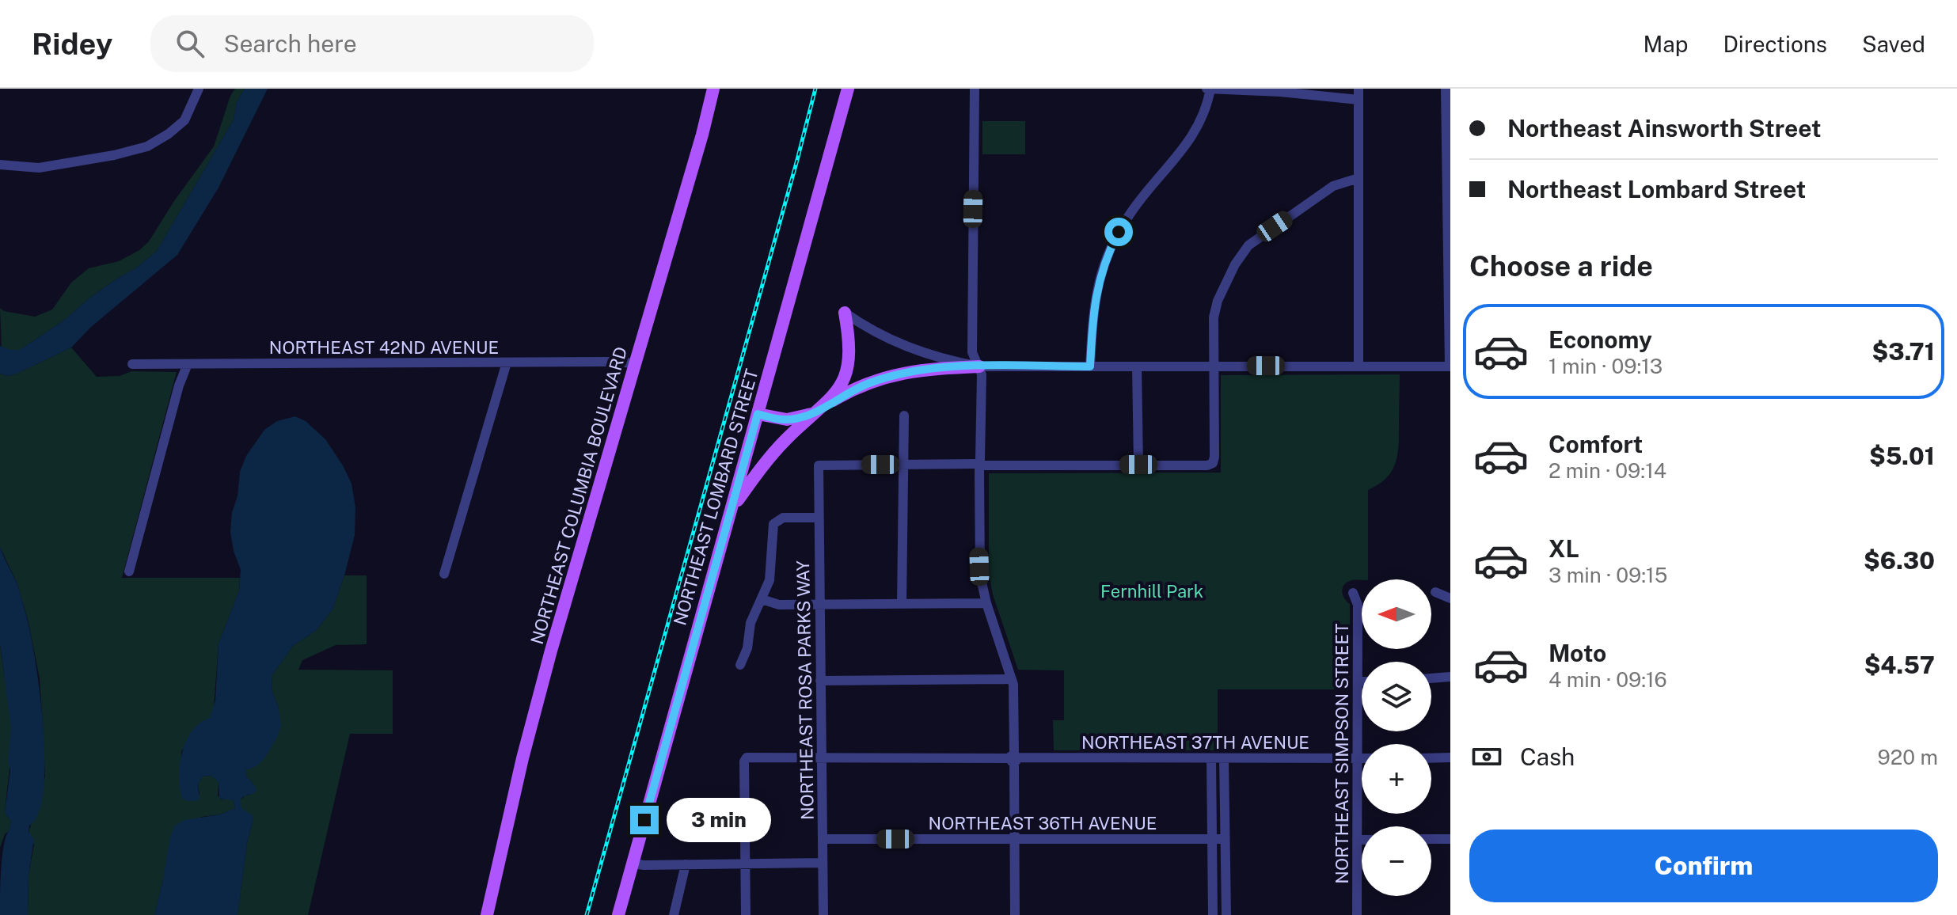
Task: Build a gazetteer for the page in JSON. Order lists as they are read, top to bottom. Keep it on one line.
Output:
{"streets":{"main road":["NORTHEAST COLUMBIA BOULEVARD","NORTHEAST LOMBARD STREET"],"street":["NORTHEAST 42ND AVENUE","NORTHEAST ROSA PARKS WAY","NORTHEAST 37TH AVENUE","NORTHEAST SIMPSON STREET","NORTHEAST 36TH AVENUE"]},"crossings":[["NORTHEAST 42ND AVENUE","NORTHEAST COLUMBIA BOULEVARD"],["NORTHEAST ROSA PARKS WAY","NORTHEAST 37TH AVENUE"],["NORTHEAST ROSA PARKS WAY","NORTHEAST 36TH AVENUE"],["NORTHEAST 37TH AVENUE","NORTHEAST SIMPSON STREET"]],"parks":["Fernhill Park"],"north":"left","page":{"header":"Ridey","search":"Search here","nav":["Map","Directions","Saved"],"banner":["Northeast Ainsworth Street","Northeast Lombard Street"],"heading":"Choose a ride","list":[{"name":"Economy","note":"1 min · 09:13","value":"$3.71"},{"name":"Comfort","note":"2 min · 09:14","value":"$5.01"},{"name":"XL","note":"3 min · 09:15","value":"$6.30"},{"name":"Moto","note":"4 min · 09:16","value":"$4.57"}],"map_buttons":["+","−"],"pay":["Cash","920 m"],"bubble":"3 min","buttons":"Confirm"}}
